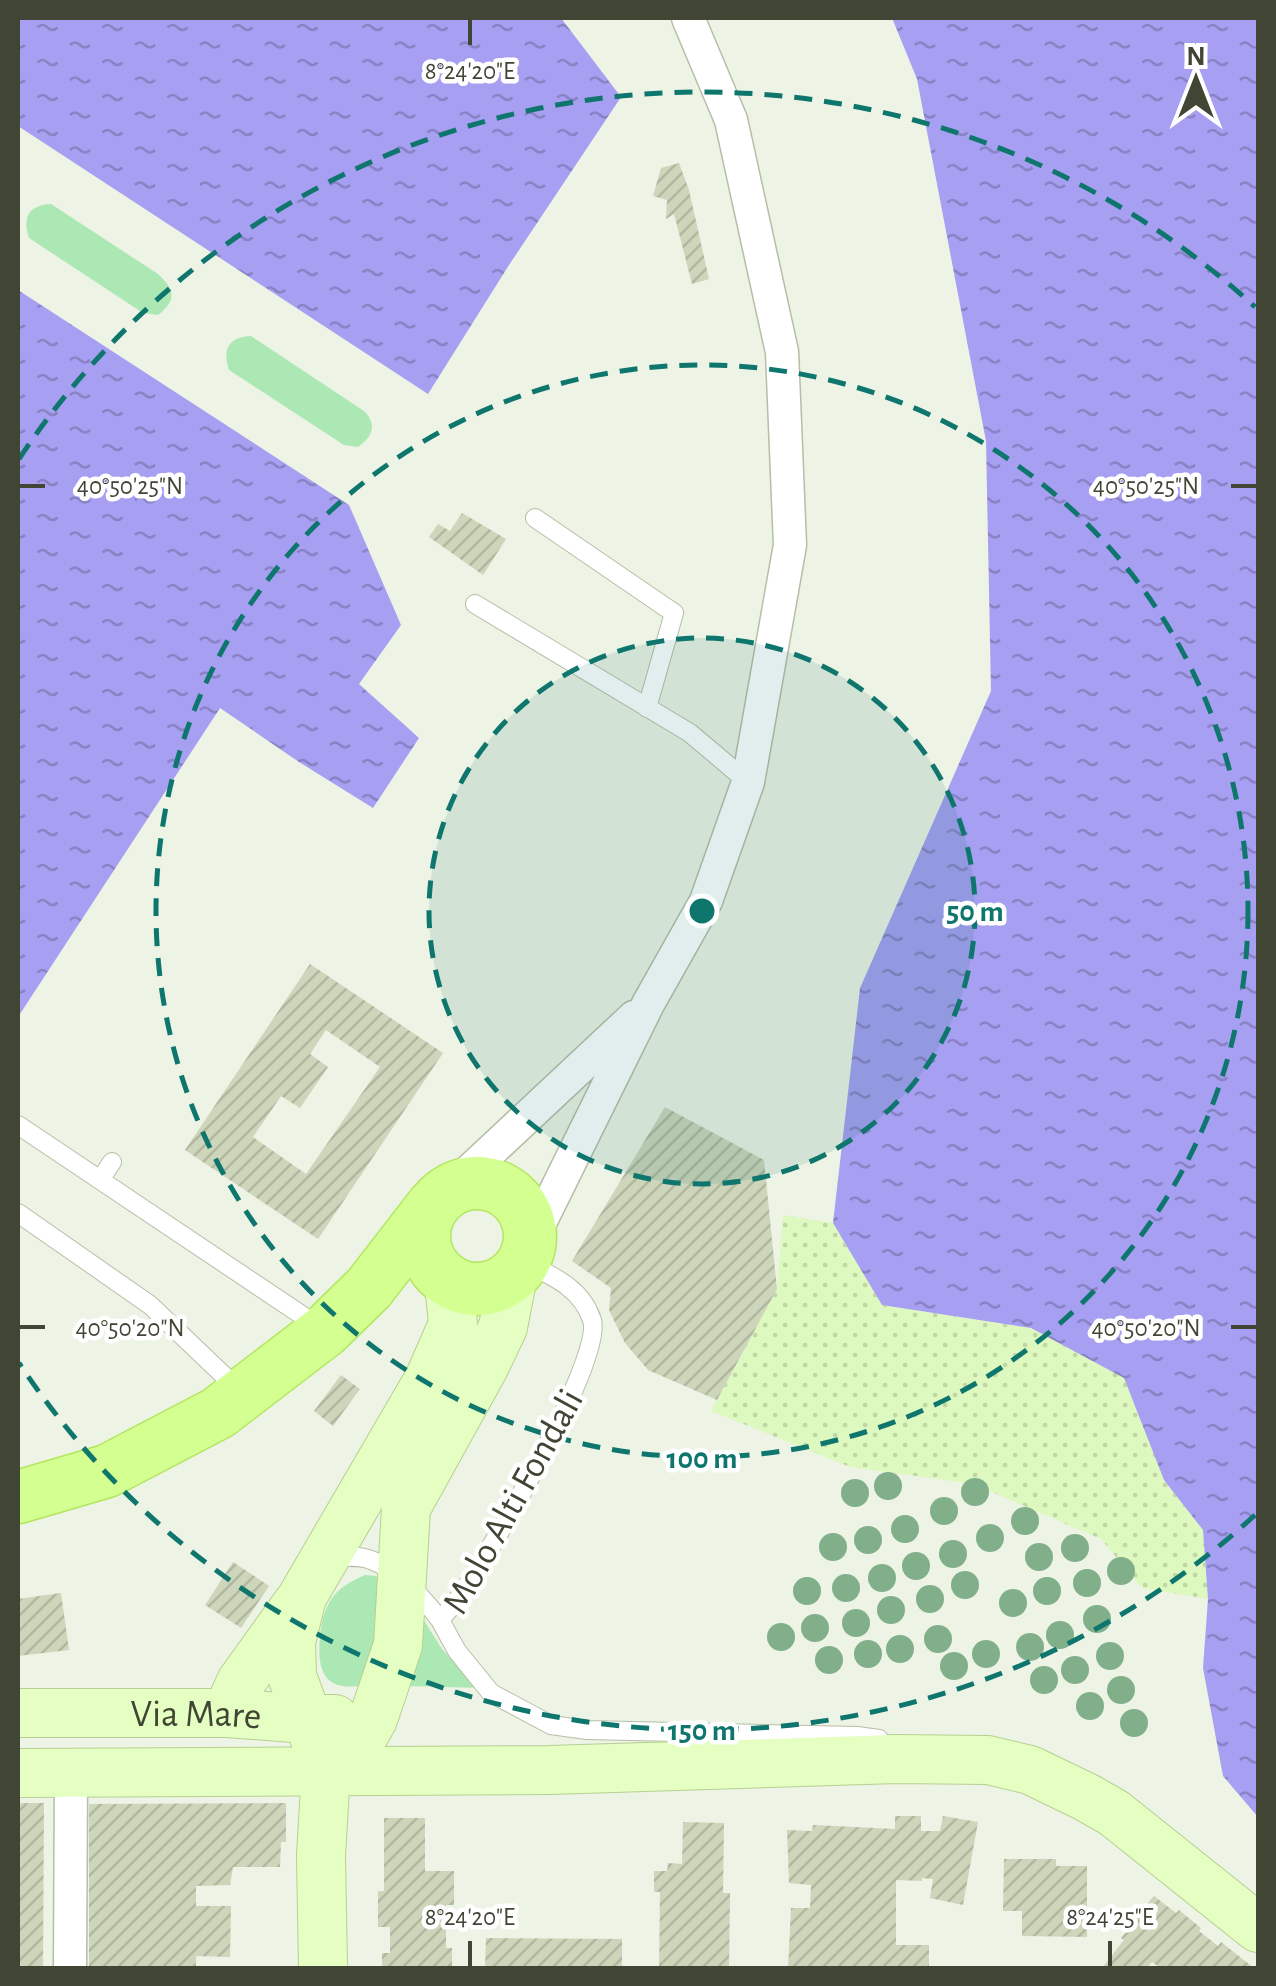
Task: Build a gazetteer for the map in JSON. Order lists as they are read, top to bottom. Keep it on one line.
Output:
{"streets":{"street":["Molo Alti Fondali","Via Mare"]},"crossings":[["Molo Alti Fondali","Via Mare"]],"north":"top","coordinates":["8°24'20\"E","40°50'25\"N","40°50'20\"N","8°24'25\"E"],"rings":["50 m","100 m","150 m"]}
